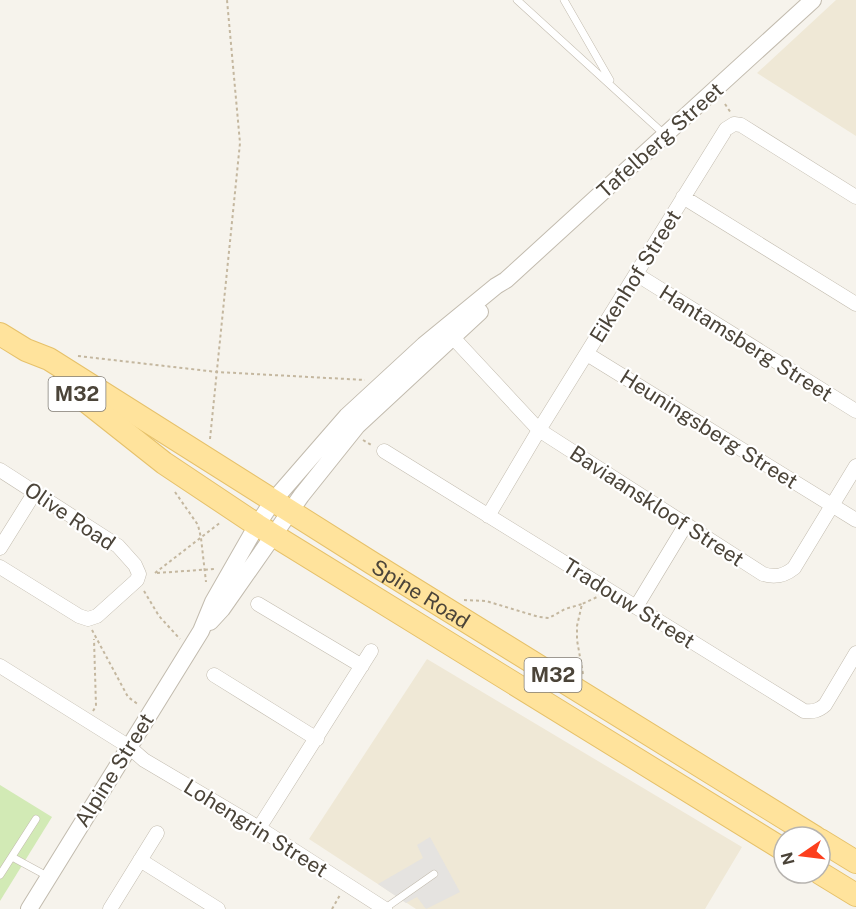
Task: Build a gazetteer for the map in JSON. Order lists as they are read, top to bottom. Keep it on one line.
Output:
{"streets":{"main road":["M32","Spine Road"],"street":["Tafelberg Street","Eikenhof Street","Hantamsberg Street","Heuningsberg Street","Baviaanskloof Street","Olive Road","Tradouw Street","Alpine Street","Lohengrin Street"]},"crossings":[["Tafelberg Street","Baviaanskloof Street"],["Tafelberg Street","Spine Road"],["Tafelberg Street","Alpine Street"],["Eikenhof Street","Hantamsberg Street"],["Eikenhof Street","Heuningsberg Street"],["Eikenhof Street","Baviaanskloof Street"],["Eikenhof Street","Tradouw Street"],["Heuningsberg Street","Baviaanskloof Street"],["Spine Road","Alpine Street"],["Alpine Street","Lohengrin Street"]],"north":"left"}
